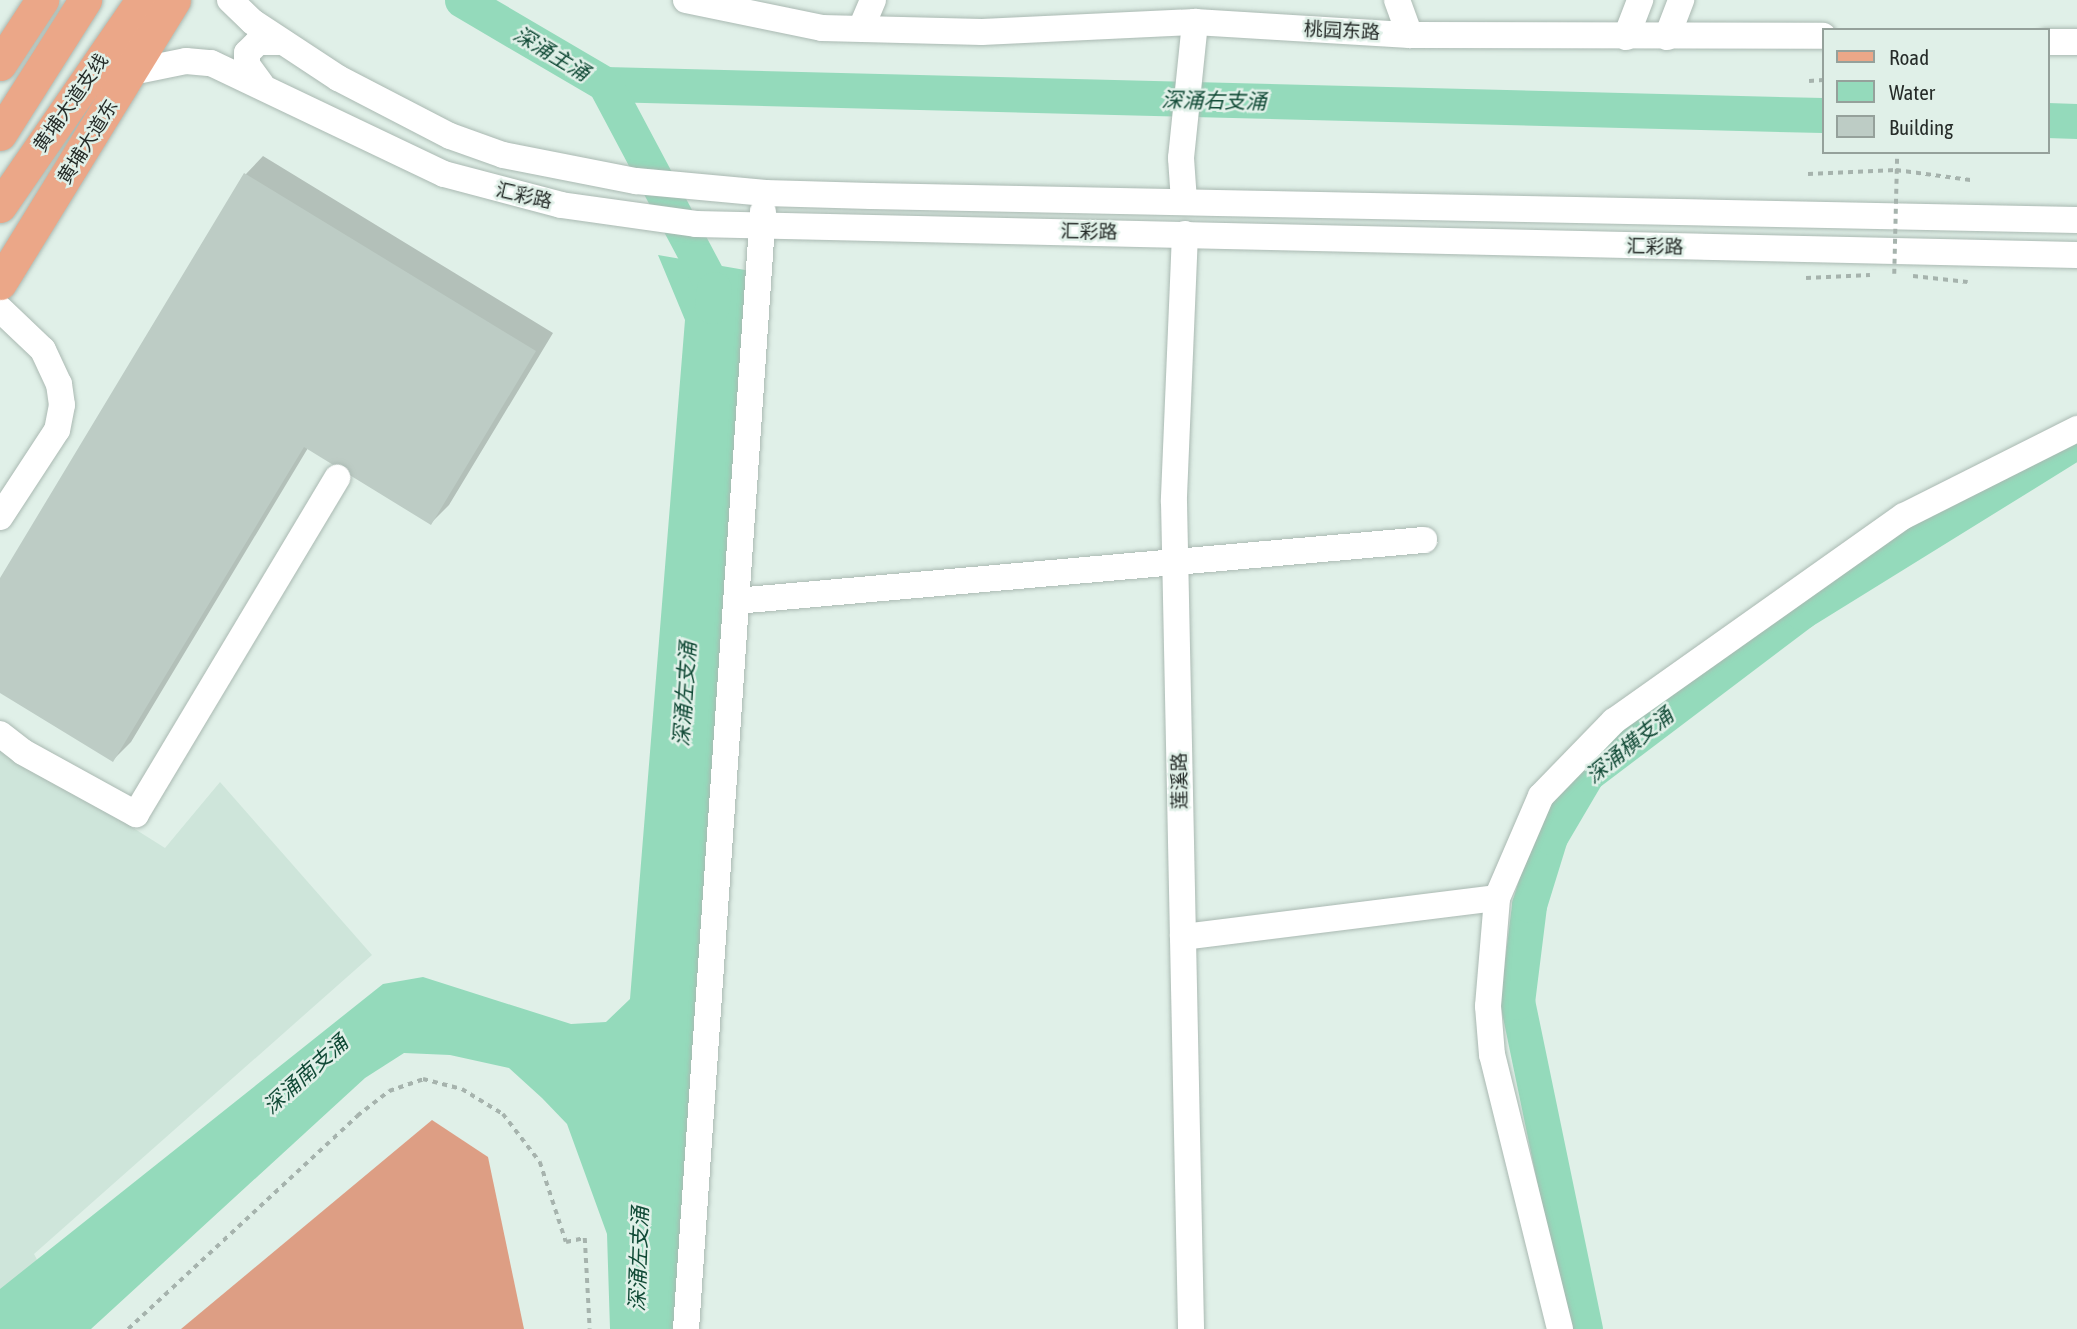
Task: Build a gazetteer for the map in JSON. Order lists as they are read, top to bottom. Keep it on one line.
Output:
{"streets":{"main road":["黄埔大道支线","黄埔大道东"],"street":["桃园东路","汇彩路","莲溪路"]},"crossings":[["黄埔大道东","汇彩路"],["汇彩路","莲溪路"]],"water":["深涌主涌","深涌右支涌","深涌左支涌","深涌横支涌","深涌南支涌"],"legend":["Road","Water","Building"]}
